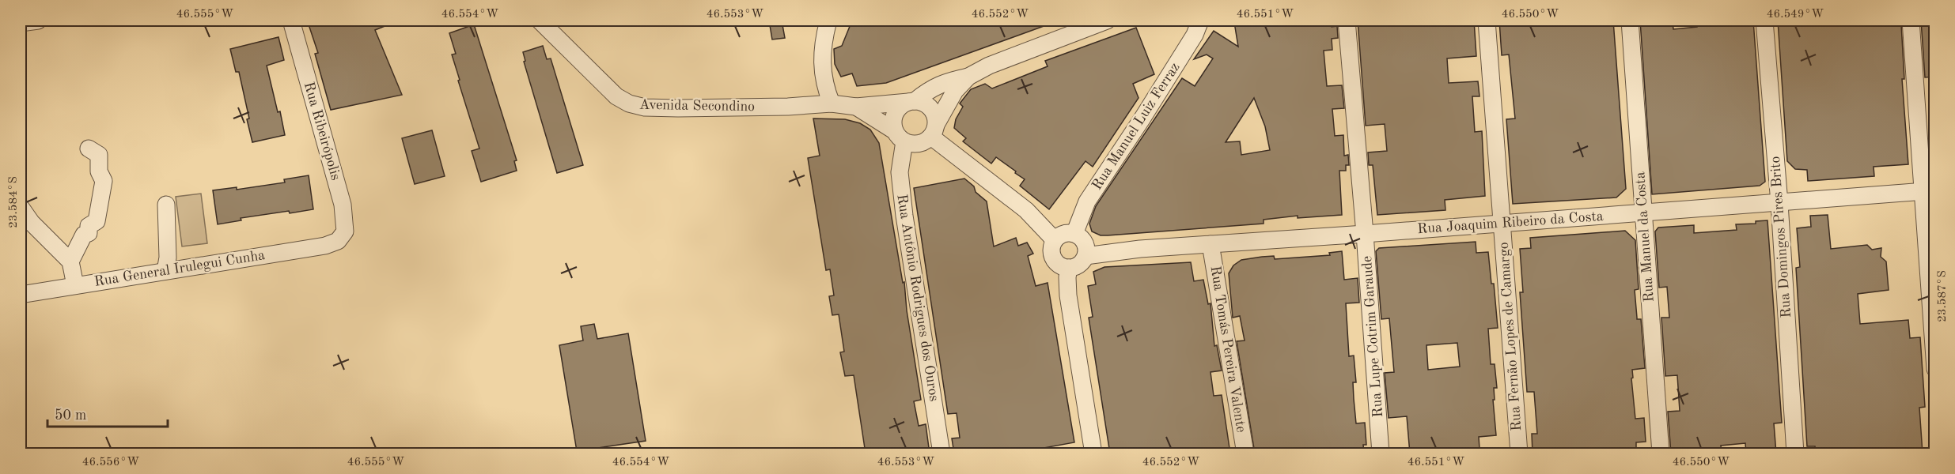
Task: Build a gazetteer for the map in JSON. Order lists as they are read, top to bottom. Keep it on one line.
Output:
{"streets":{"street":["Avenida Secondino","Rua Manuel Luiz Ferraz","Rua Ribeirópolis","Rua Joaquim Ribeiro da Costa","Rua Manuel da Costa","Rua Domingos Pires Brito","Rua General Irulegui Cunha","Rua Antônio Rodrigues dos Ouros","Rua Lupe Cotrim Garaude","Rua Fernão Lopes de Camargo","Rua Tomás Pereira Valente"]},"crossings":[["Rua Manuel Luiz Ferraz","Rua Joaquim Ribeiro da Costa"],["Rua Ribeirópolis","Rua General Irulegui Cunha"],["Rua Joaquim Ribeiro da Costa","Rua Manuel da Costa"],["Rua Joaquim Ribeiro da Costa","Rua Domingos Pires Brito"],["Rua Joaquim Ribeiro da Costa","Rua Lupe Cotrim Garaude"],["Rua Joaquim Ribeiro da Costa","Rua Fernão Lopes de Camargo"],["Rua Joaquim Ribeiro da Costa","Rua Tomás Pereira Valente"]],"scale_bar":"50 m","coordinates":["46.555°W","46.554°W","46.553°W","46.552°W","46.551°W","46.550°W","46.549°W","23.584°S","23.587°S","46.556°W"]}
